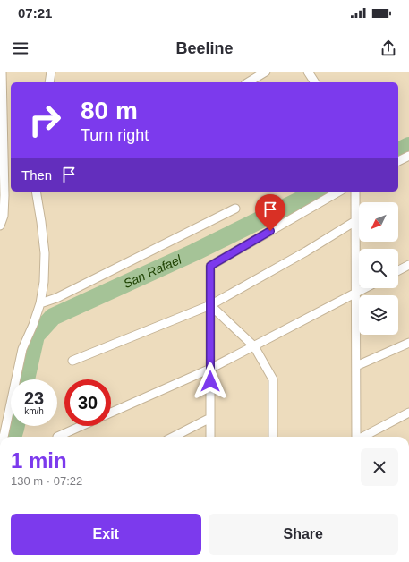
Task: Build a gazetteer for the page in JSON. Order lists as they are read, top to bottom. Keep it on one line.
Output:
{"water":["San Rafael"],"north":"bottom left","page":{"status":"07:21","header":"Beeline","turn":["80 m","Turn right"],"then":"Then","speed":"23 km/h","limit":"30","heading":["1 min","130 m · 07:22"],"buttons":["Exit","Share"]}}
